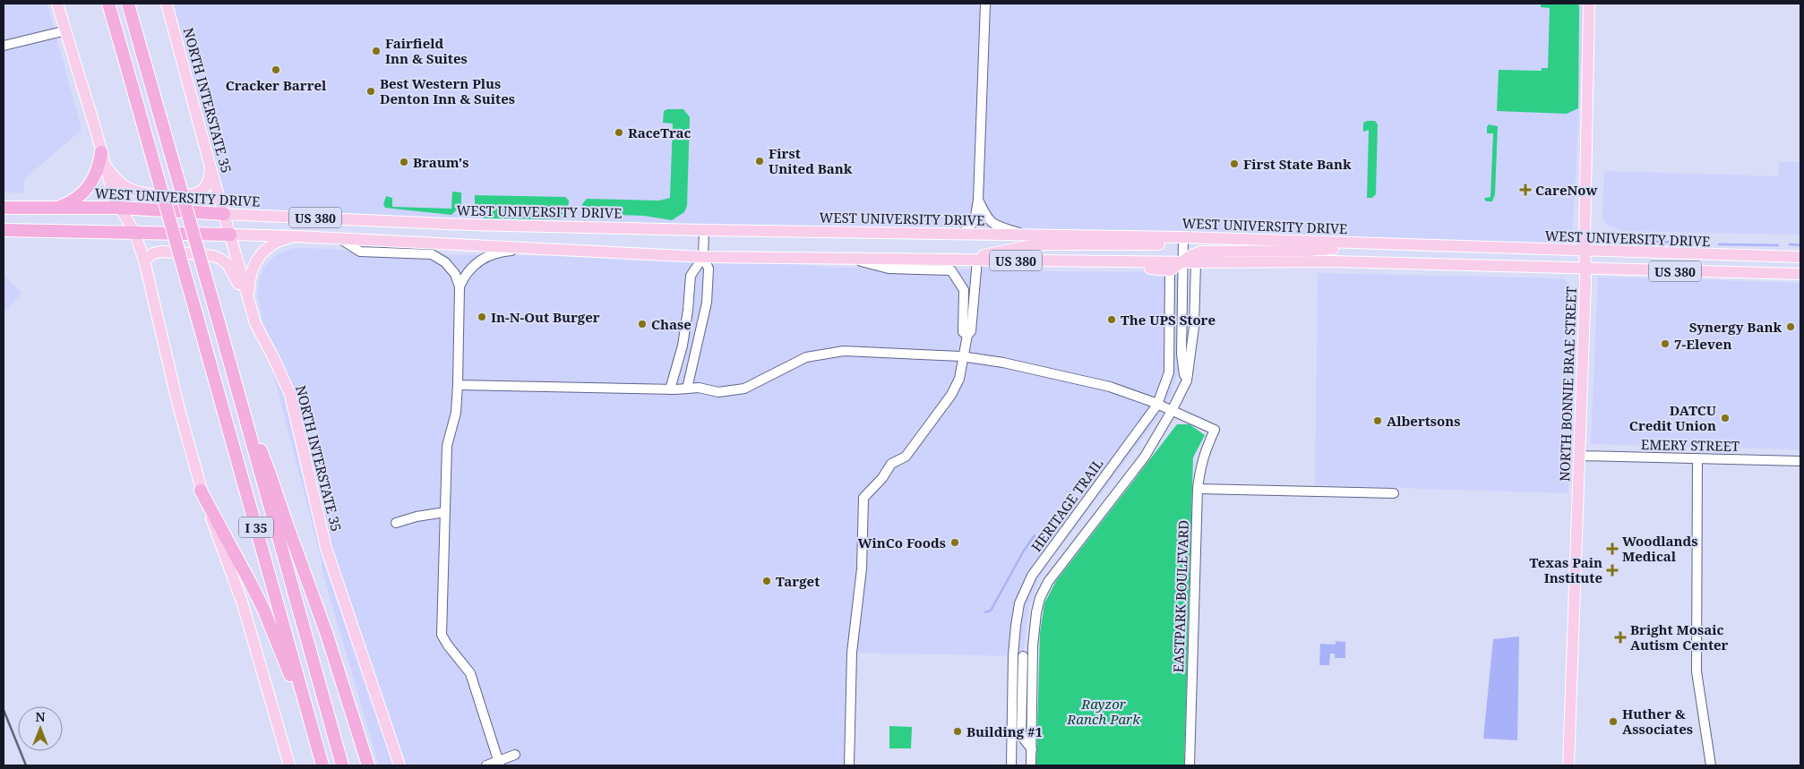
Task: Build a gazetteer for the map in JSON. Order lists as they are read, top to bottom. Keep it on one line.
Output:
{"streets":{"highway":["WEST UNIVERSITY DRIVE","US 380","I 35"],"main road":["NORTH INTERSTATE 35","NORTH BONNIE BRAE STREET"],"street":["EMERY STREET","HERITAGE TRAIL","EASTPARK BOULEVARD"]},"crossings":[["NORTH INTERSTATE 35","WEST UNIVERSITY DRIVE"],["NORTH INTERSTATE 35","US 380"],["WEST UNIVERSITY DRIVE","NORTH BONNIE BRAE STREET"],["US 380","NORTH BONNIE BRAE STREET"],["NORTH BONNIE BRAE STREET","EMERY STREET"]],"parks":["Rayzor Ranch Park"],"places":{"other":["Fairfield Inn & Suites","Cracker Barrel","Best Western Plus Denton Inn & Suites","RaceTrac","First United Bank","Braum's","First State Bank","In-N-Out Burger","The UPS Store","Chase","Synergy Bank","7-Eleven","DATCU Credit Union","Albertsons","WinCo Foods","Target","Huther & Associates","Building #1"],"health":["CareNow","Woodlands Medical","Texas Pain Institute","Bright Mosaic Autism Center"]},"north":"top"}
